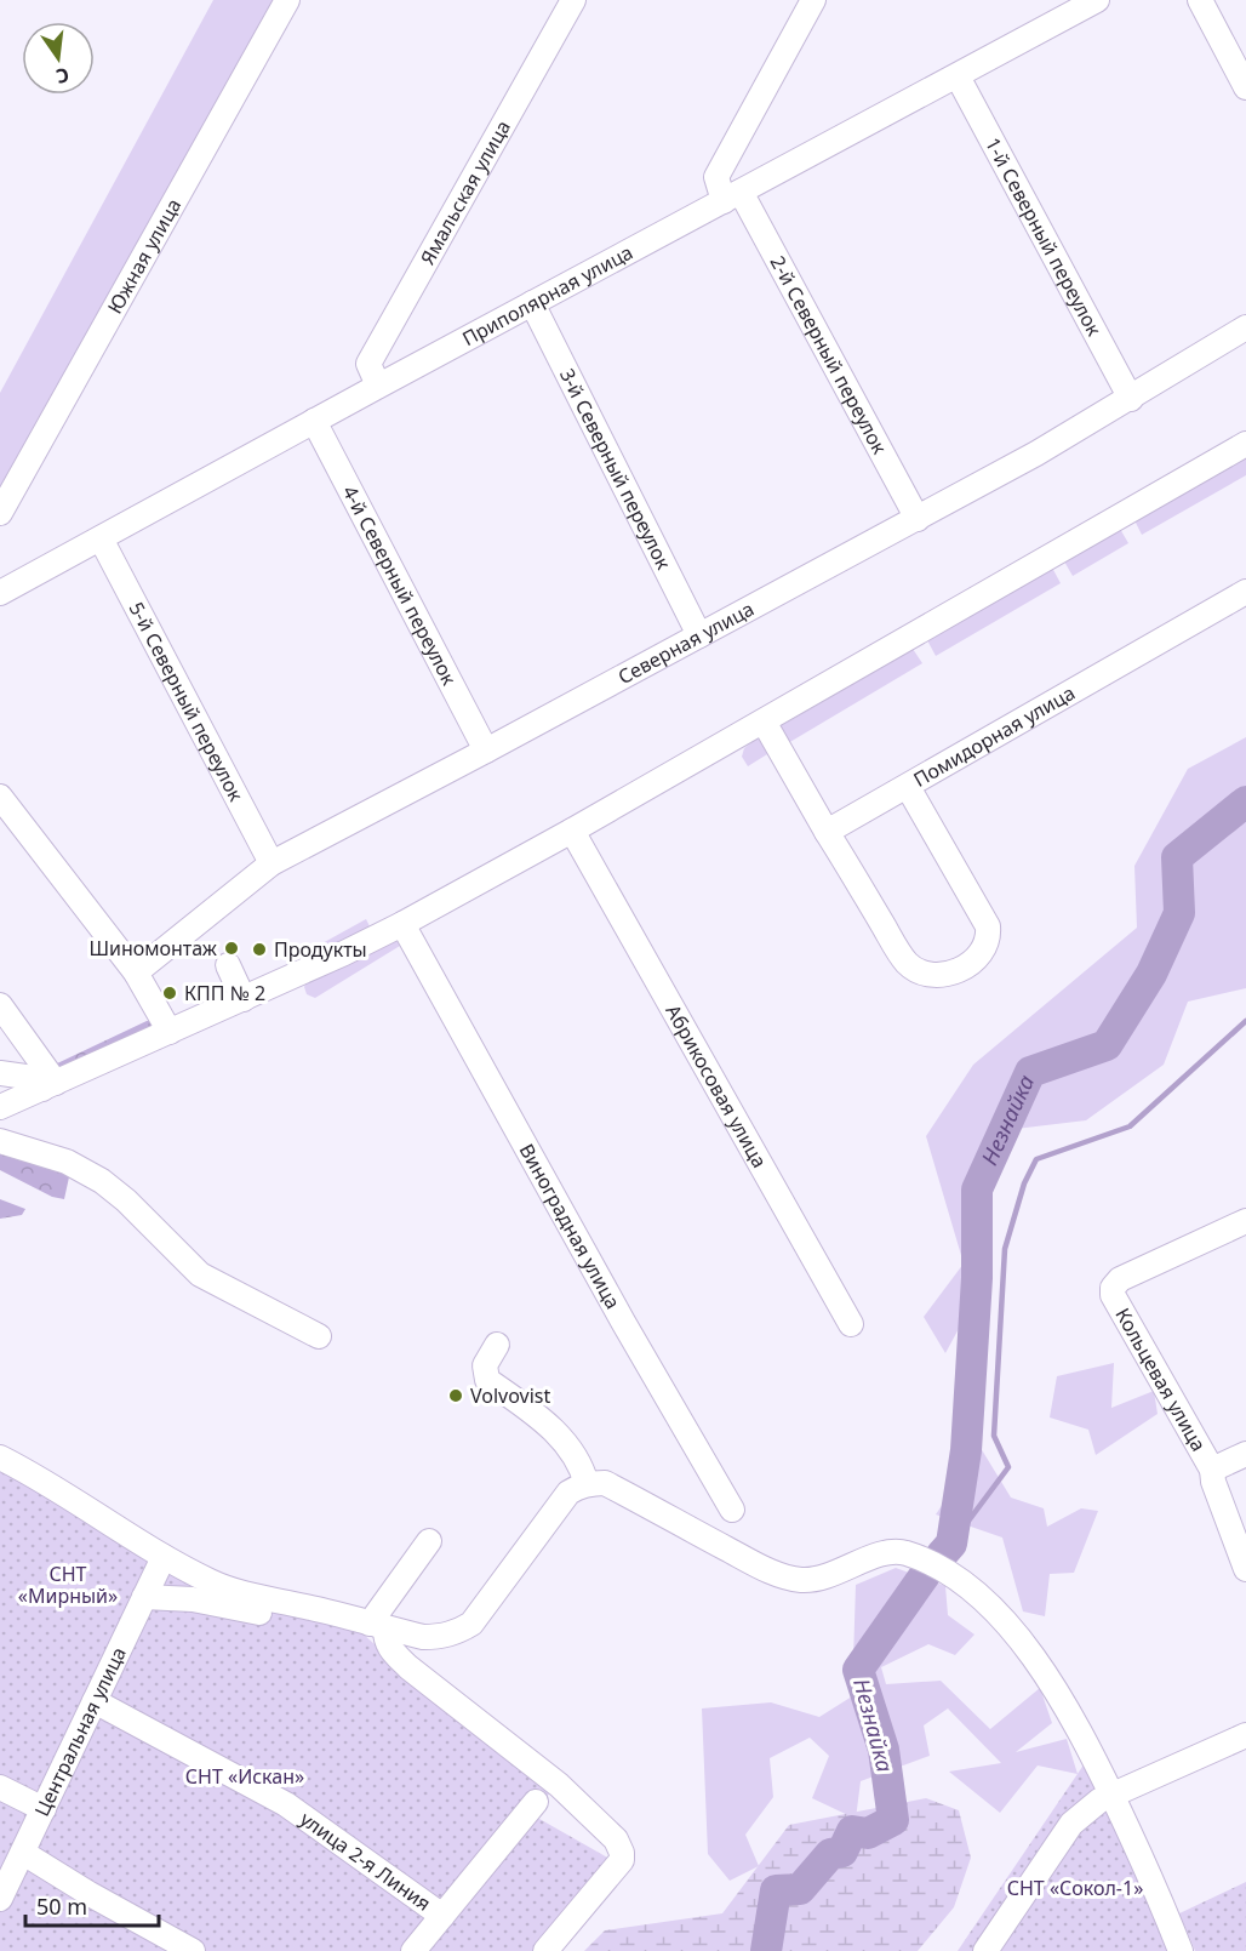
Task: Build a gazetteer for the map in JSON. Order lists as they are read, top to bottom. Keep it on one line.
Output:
{"streets":{"street":["Ямальская улица","1-й Северный переулок","Южная улица","Приполярная улица","2-й Северный переулок","3-й Северный переулок","4-й Северный переулок","Северная улица","5-й Северный переулок","Помидорная улица","Абрикосовая улица","Виноградная улица","Кольцевая улица","Центральная улица","улица 2-я Линия"]},"crossings":[["Ямальская улица","Приполярная улица"],["1-й Северный переулок","Приполярная улица"],["1-й Северный переулок","Северная улица"],["Приполярная улица","2-й Северный переулок"],["Приполярная улица","3-й Северный переулок"],["Приполярная улица","4-й Северный переулок"],["Приполярная улица","5-й Северный переулок"],["2-й Северный переулок","Северная улица"],["3-й Северный переулок","Северная улица"],["4-й Северный переулок","Северная улица"],["Северная улица","5-й Северный переулок"],["Центральная улица","улица 2-я Линия"]],"water":["Незнайка"],"parks":["СНТ «Мирный»","СНТ «Искан»","СНТ «Сокол-1»"],"places":["Шиномонтаж","Продукты","КПП № 2","Volvovist"],"scale_bar":"50 m","north":"bottom"}
